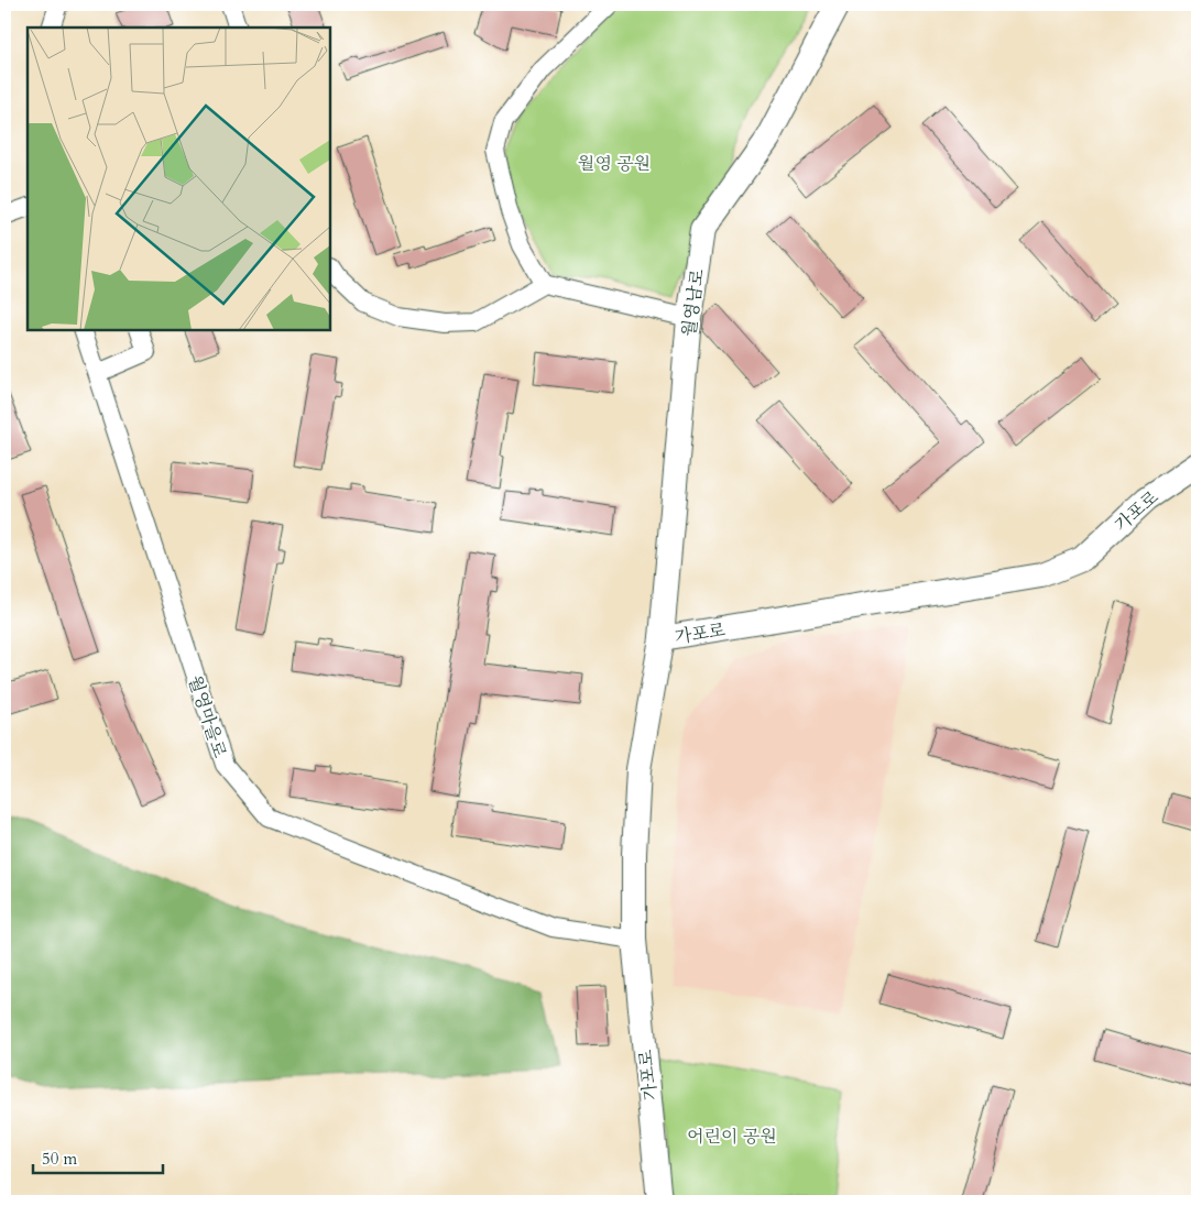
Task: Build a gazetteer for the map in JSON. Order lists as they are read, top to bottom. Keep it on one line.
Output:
{"streets":{"main road":["월영남로","가포로"],"street":["월영마을로"]},"crossings":[["월영남로","가포로"],["가포로","월영마을로"]],"parks":["월영 공원","어린이 공원"],"scale_bar":"50 m"}
